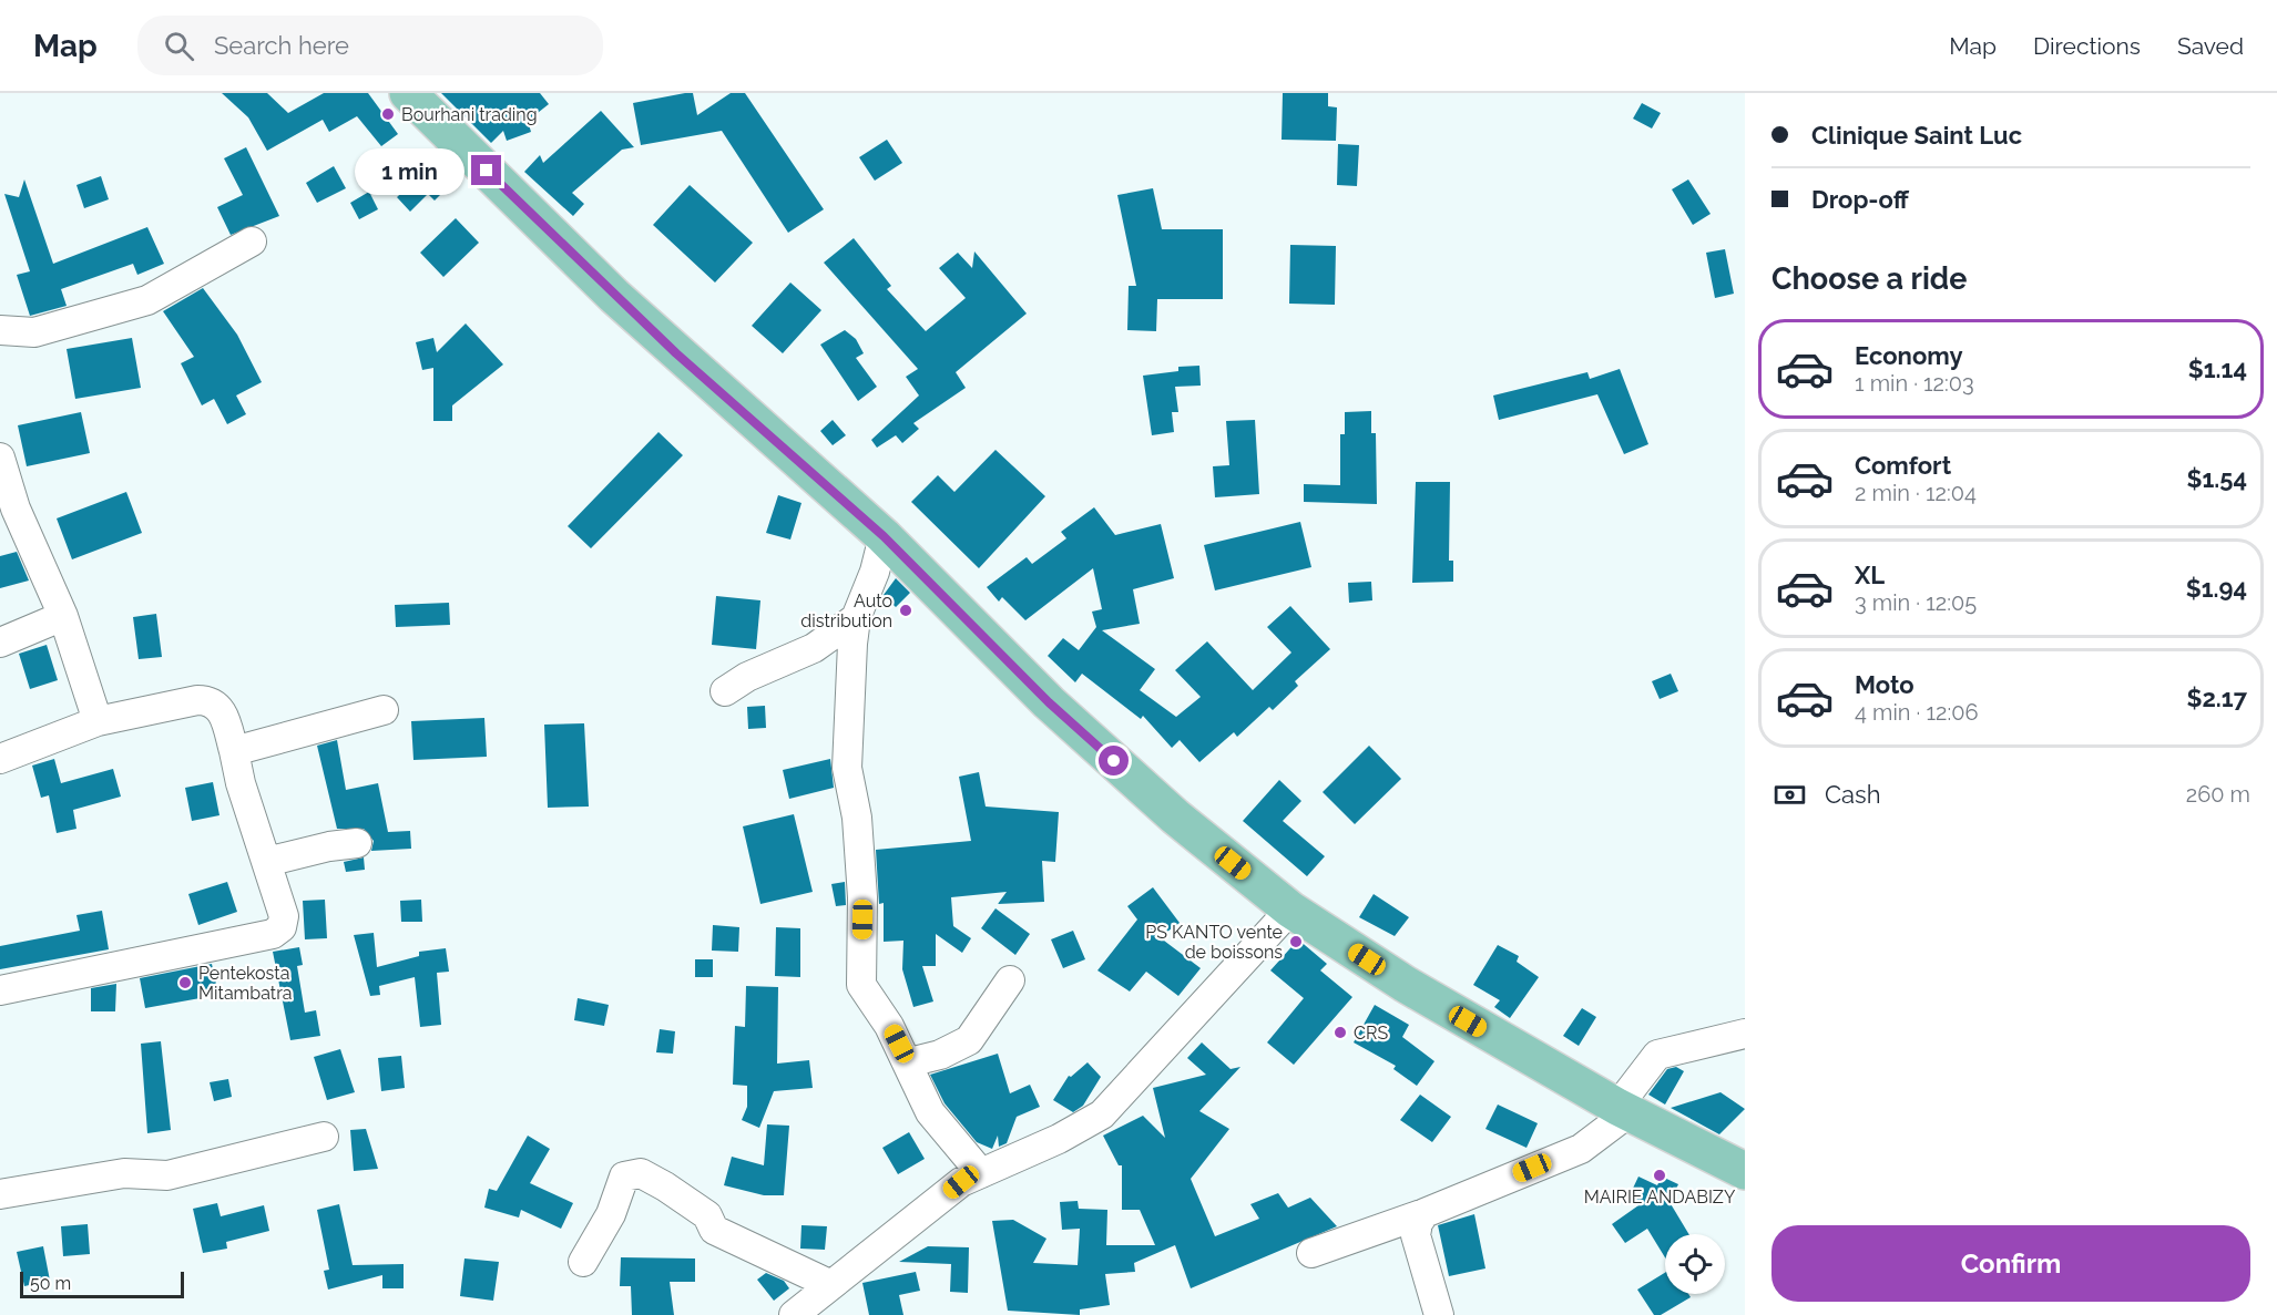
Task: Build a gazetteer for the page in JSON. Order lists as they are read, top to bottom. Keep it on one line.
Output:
{"places":["Bourhani trading","Auto distribution","PS KANTO vente de boissons","Pentekosta Mitambatra","CRS","MAIRIE ANDABIZY"],"scale_bar":"50 m","page":{"header":"Map","search":"Search here","nav":["Map","Directions","Saved"],"banner":["Clinique Saint Luc","Drop-off"],"bubble":"1 min","heading":"Choose a ride","list":[{"name":"Economy","note":"1 min · 12:03","value":"$1.14"},{"name":"Comfort","note":"2 min · 12:04","value":"$1.54"},{"name":"XL","note":"3 min · 12:05","value":"$1.94"},{"name":"Moto","note":"4 min · 12:06","value":"$2.17"}],"pay":["Cash","260 m"],"buttons":"Confirm","scale":"50 m"}}
